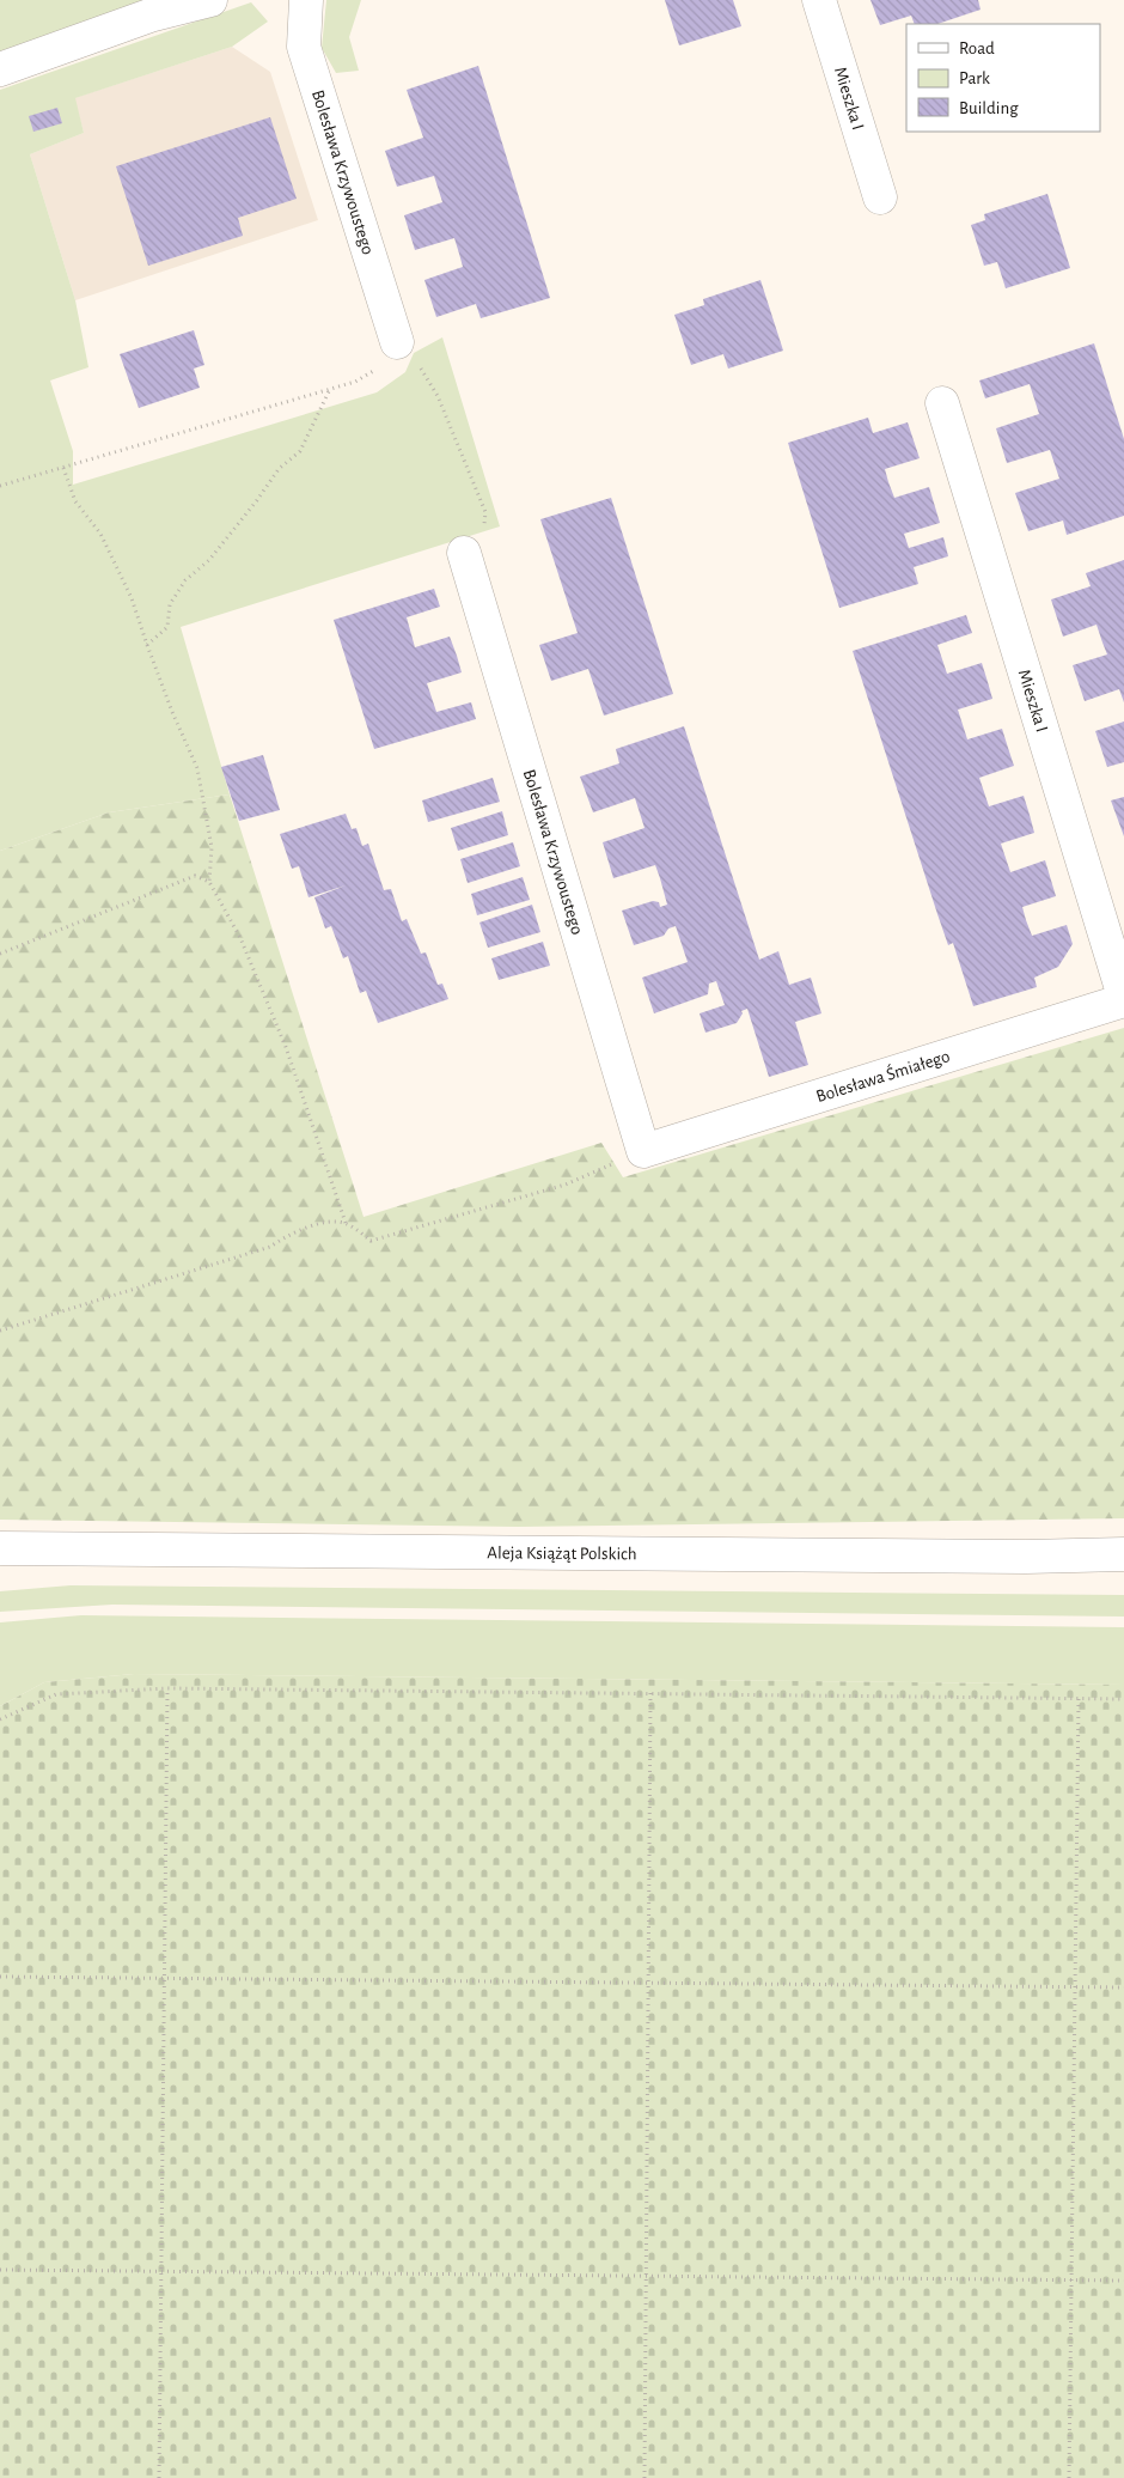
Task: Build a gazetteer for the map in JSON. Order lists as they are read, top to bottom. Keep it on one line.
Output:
{"streets":{"street":["Mieszka I","Bolesława Krzywoustego","Bolesława Śmiałego","Aleja Książąt Polskich"]},"crossings":[["Mieszka I","Bolesława Śmiałego"],["Bolesława Krzywoustego","Bolesława Śmiałego"]],"legend":["Road","Park","Building"]}
